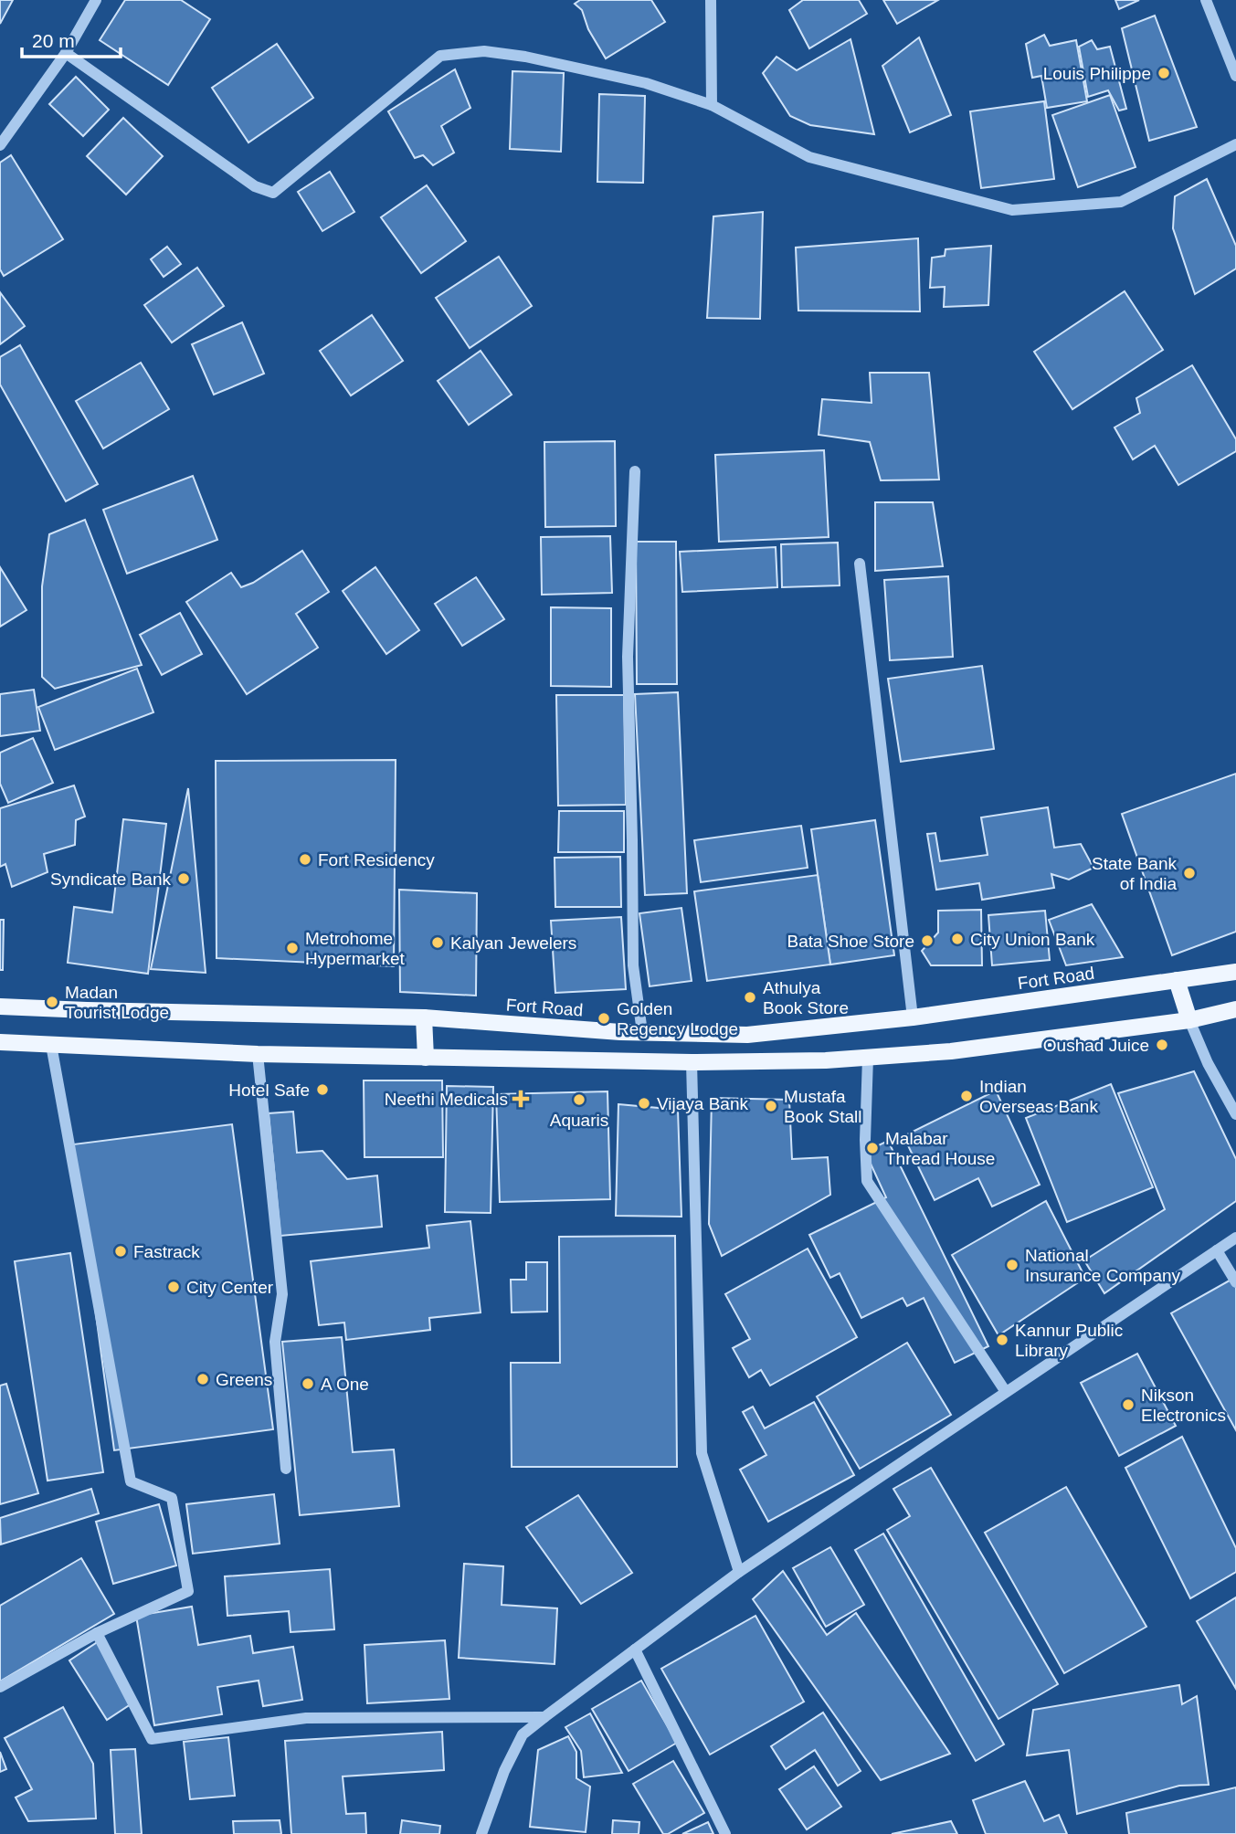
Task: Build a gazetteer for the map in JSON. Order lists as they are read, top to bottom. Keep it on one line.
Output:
{"streets":{"main road":["Fort Road"]},"places":{"other":["Louis Philippe","Fort Residency","State Bank of India","Syndicate Bank","City Union Bank","Bata Shoe Store","Kalyan Jewelers","Metrohome Hypermarket","Athulya Book Store","Madan Tourist Lodge","Golden Regency Lodge","Oushad Juice","Hotel Safe","Indian Overseas Bank","Aquaris","Vijaya Bank","Mustafa Book Stall","Malabar Thread House","Fastrack","National Insurance Company","City Center","Kannur Public Library","Greens","A One","Nikson Electronics"],"health":["Neethi Medicals"]},"scale_bar":"20 m"}
